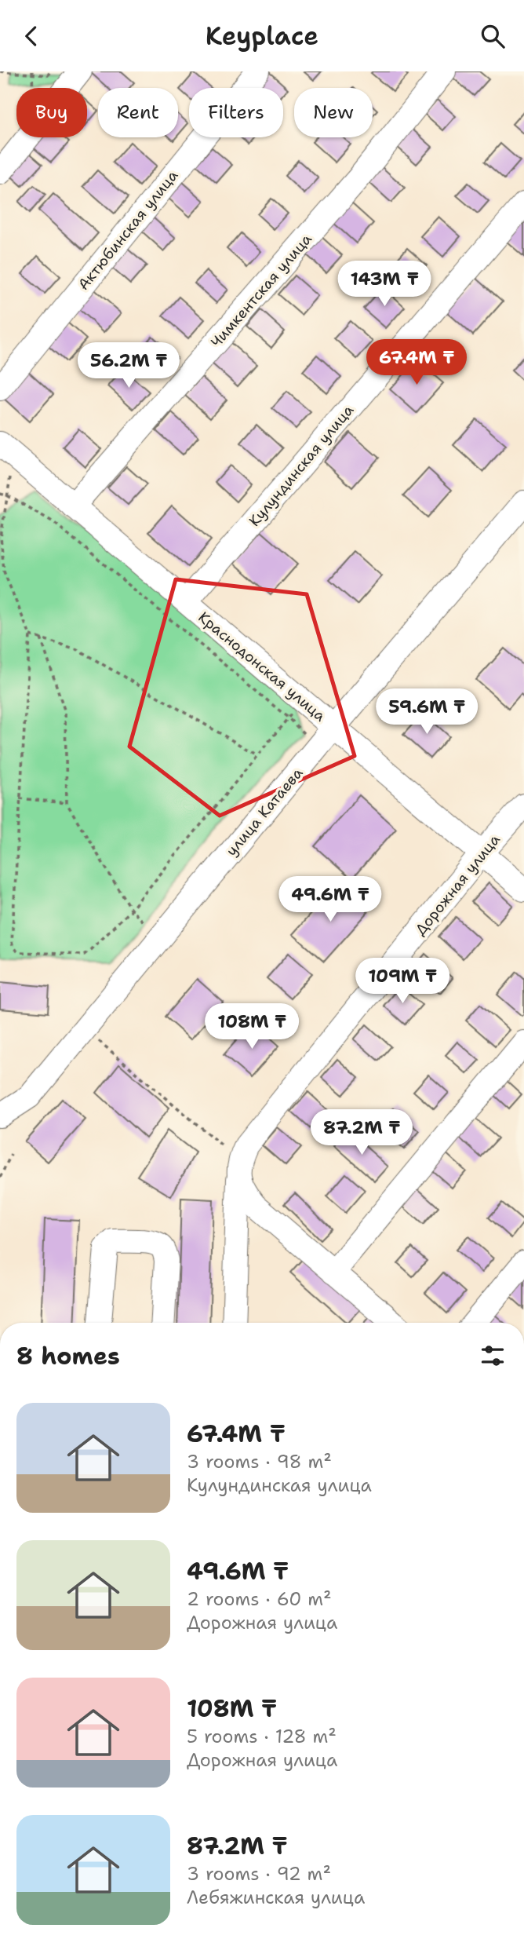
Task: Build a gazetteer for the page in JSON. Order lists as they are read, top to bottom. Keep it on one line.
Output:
{"streets":{"street":["Актюбинская улица","Чимкентская улица","Кулундинская улица","Краснодонская улица","улица Катаева","Дорожная улица"]},"crossings":[["Чимкентская улица","Краснодонская улица"],["Кулундинская улица","Краснодонская улица"],["Краснодонская улица","улица Катаева"],["Краснодонская улица","Дорожная улица"]],"page":{"header":"Keyplace","chip":["Buy","Rent","Filters","New"],"price":["143M ₸","67.4M ₸","56.2M ₸","59.6M ₸","49.6M ₸","109M ₸","108M ₸","87.2M ₸"],"heading":"8 homes","list":[{"name":"67.4M ₸","note":"3 rooms · 98 m² · Кулундинская улица"},{"name":"49.6M ₸","note":"2 rooms · 60 m² · Дорожная улица"},{"name":"108M ₸","note":"5 rooms · 128 m² · Дорожная улица"},{"name":"87.2M ₸","note":"3 rooms · 92 m² · Лебяжинская улица"}]}}
